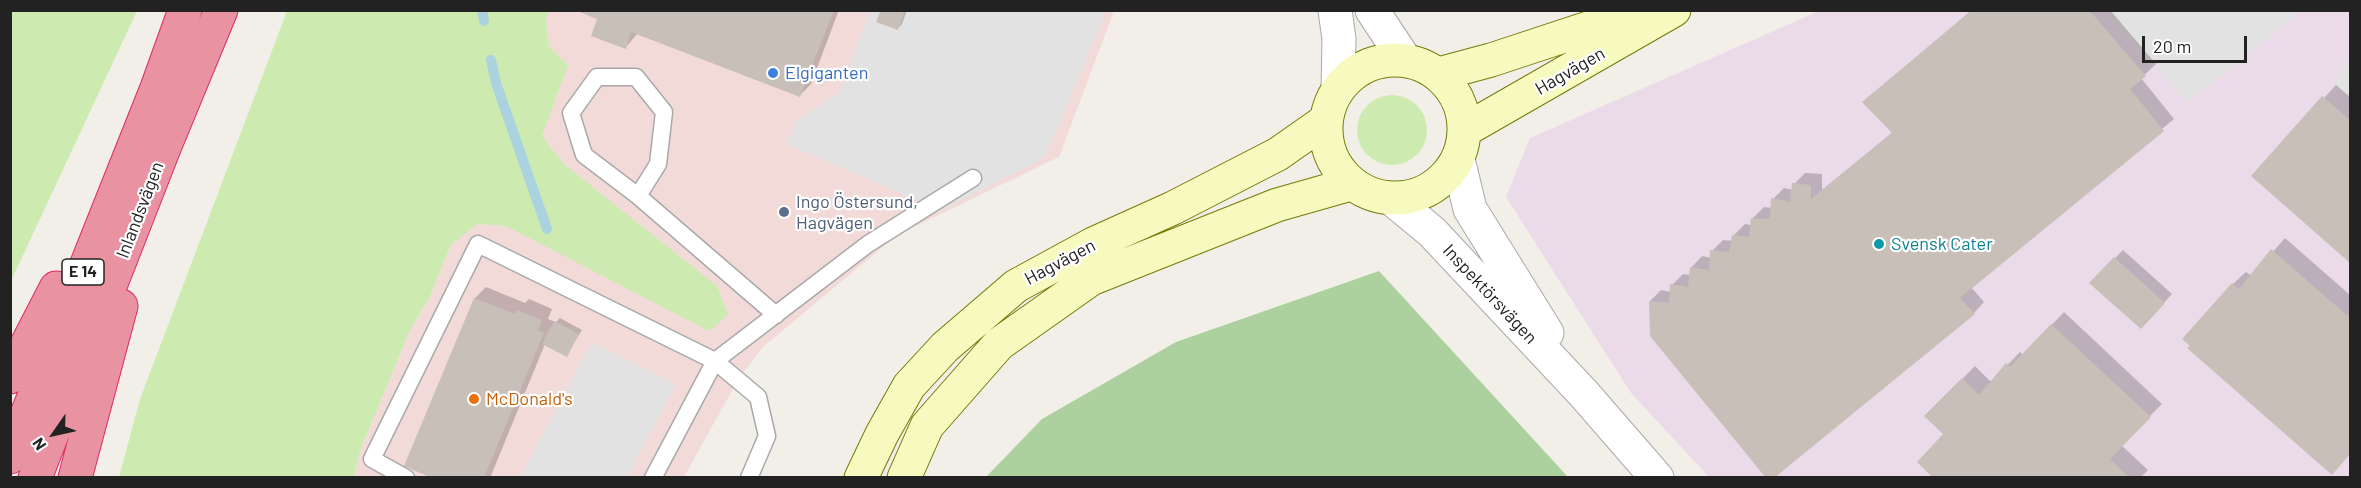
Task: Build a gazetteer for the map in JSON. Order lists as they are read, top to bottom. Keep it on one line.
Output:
{"streets":{"highway":["Inlandsvägen","E 14"],"street":["Hagvägen","Inspektörsvägen"]},"crossings":[["Hagvägen","Inspektörsvägen"]],"places":["Elgiganten","Ingo Östersund, Hagvägen","Svensk Cater","McDonald's"],"scale_bar":"20 m","north":"bottom left"}
